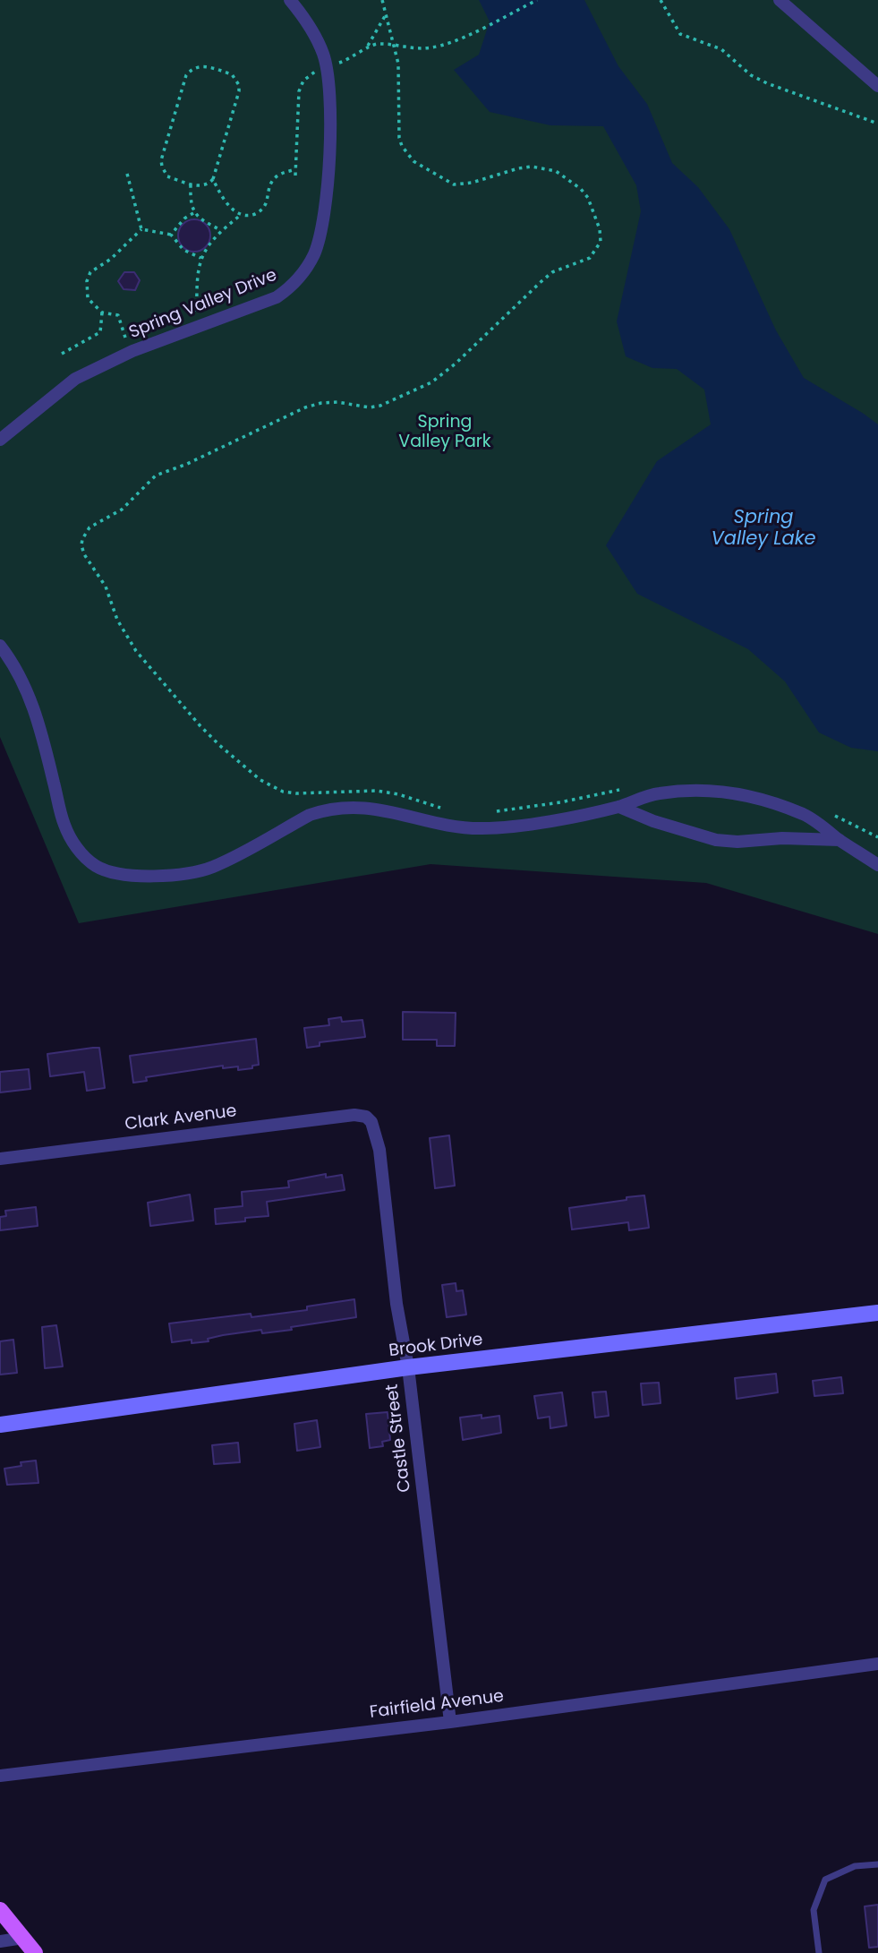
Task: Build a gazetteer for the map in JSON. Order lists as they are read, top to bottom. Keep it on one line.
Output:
{"streets":{"street":["Spring Valley Drive","Clark Avenue","Brook Drive","Castle Street","Fairfield Avenue"]},"crossings":[["Clark Avenue","Castle Street"],["Brook Drive","Castle Street"],["Castle Street","Fairfield Avenue"]],"water":["Spring Valley Lake"],"parks":["Spring Valley Park"]}
